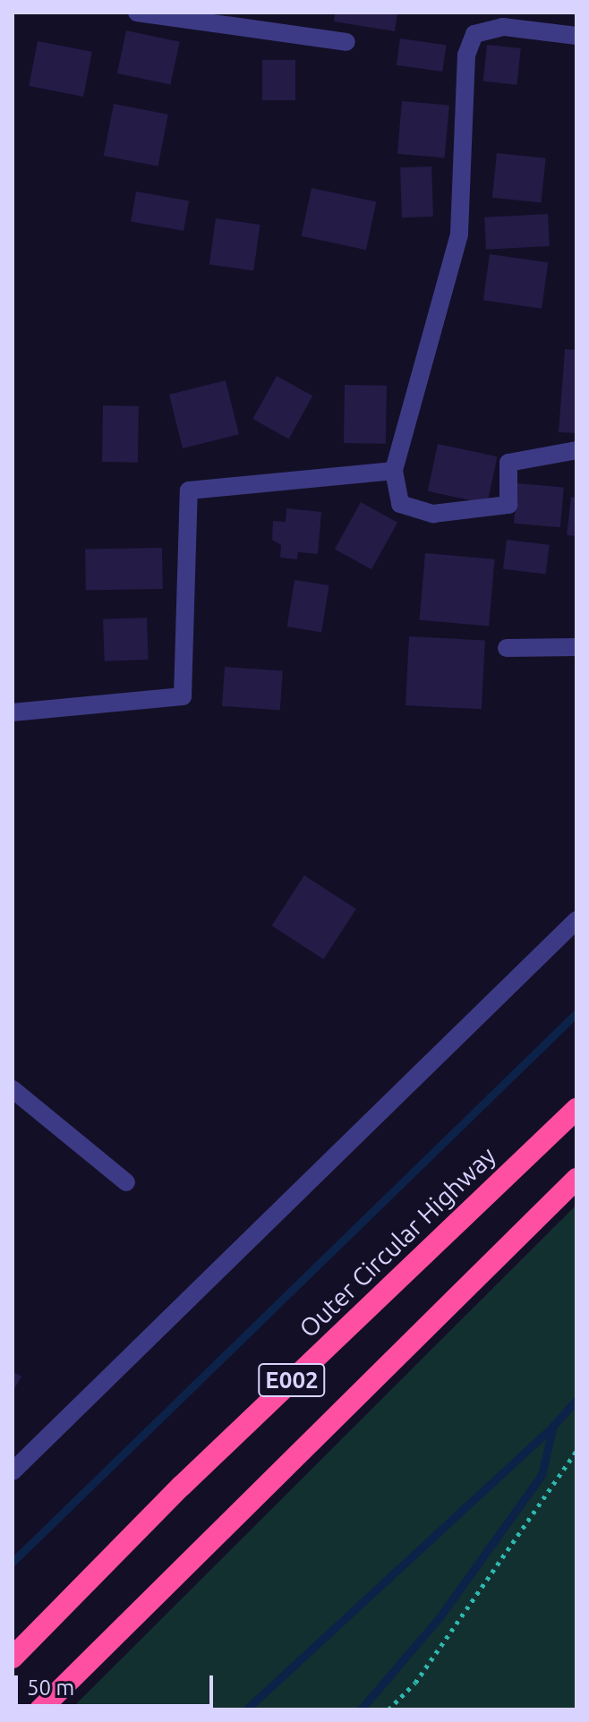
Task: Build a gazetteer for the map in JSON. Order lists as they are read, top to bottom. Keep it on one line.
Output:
{"streets":{"highway":["Outer Circular Highway","E002"]},"scale_bar":"50 m"}
